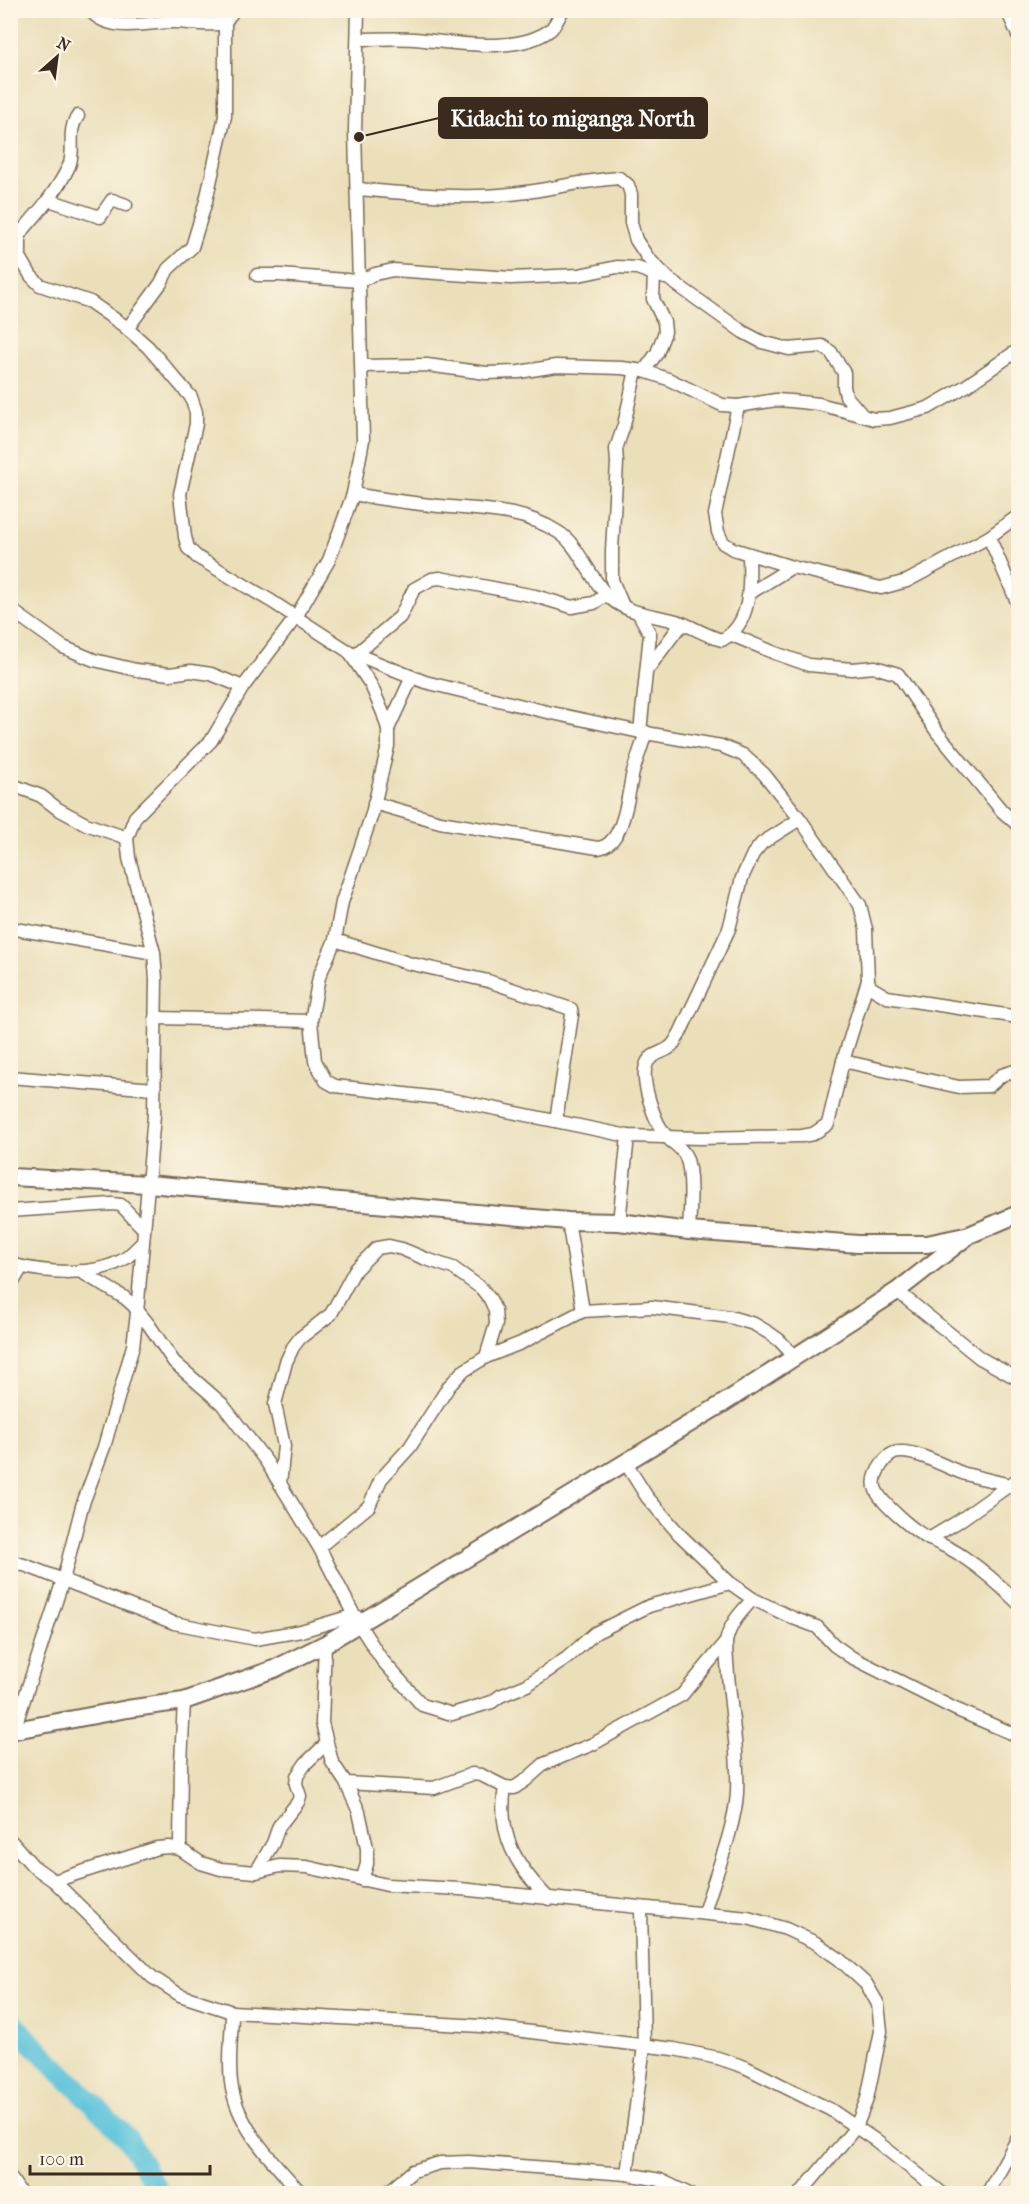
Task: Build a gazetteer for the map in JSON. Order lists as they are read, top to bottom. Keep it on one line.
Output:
{"places":["Kidachi to miganga North"],"scale_bar":"100 m","north":"top right"}
